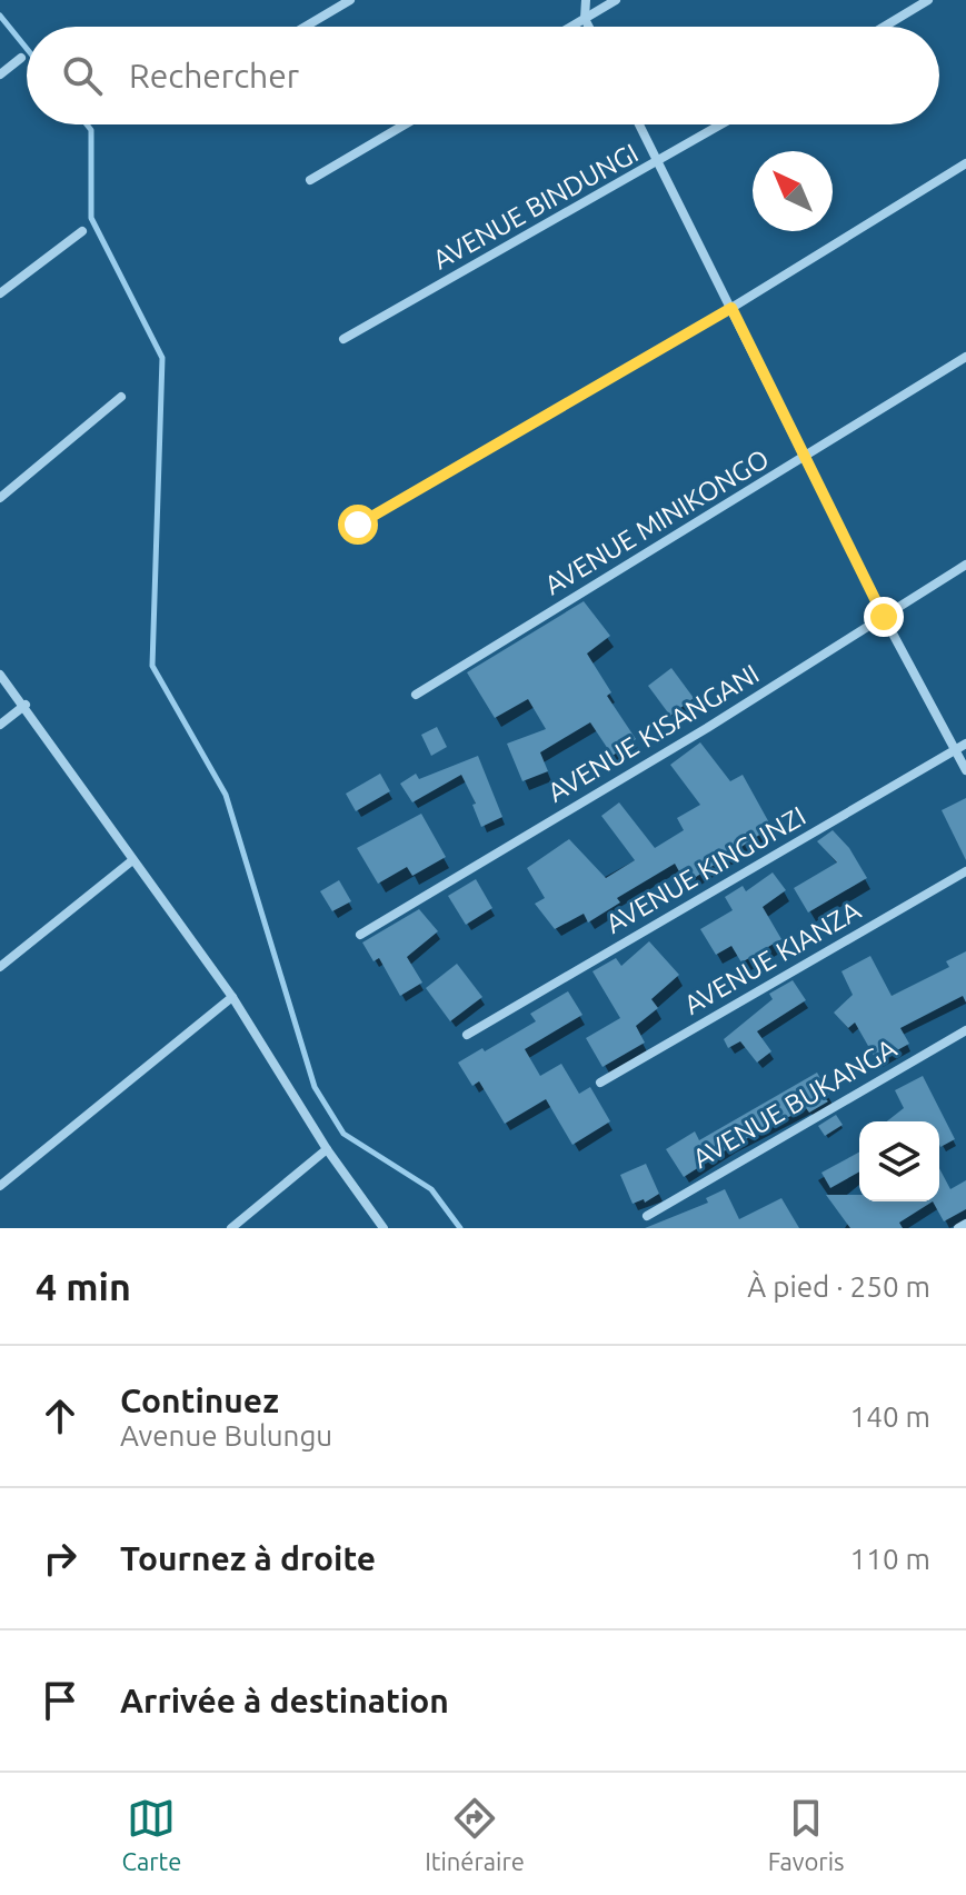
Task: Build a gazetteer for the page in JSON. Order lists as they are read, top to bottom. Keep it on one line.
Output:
{"streets":{"street":["AVENUE BINDUNGI","AVENUE MINIKONGO","AVENUE KISANGANI","AVENUE KINGUNZI","AVENUE KIANZA","AVENUE BUKANGA"]},"north":"top left","page":{"search":"Rechercher","heading":["4 min","À pied · 250 m"],"list":[["Continuez","Avenue Bulungu","140 m"],["Tournez à droite","110 m"],"Arrivée à destination"],"nav":["Carte","Itinéraire","Favoris"]}}
